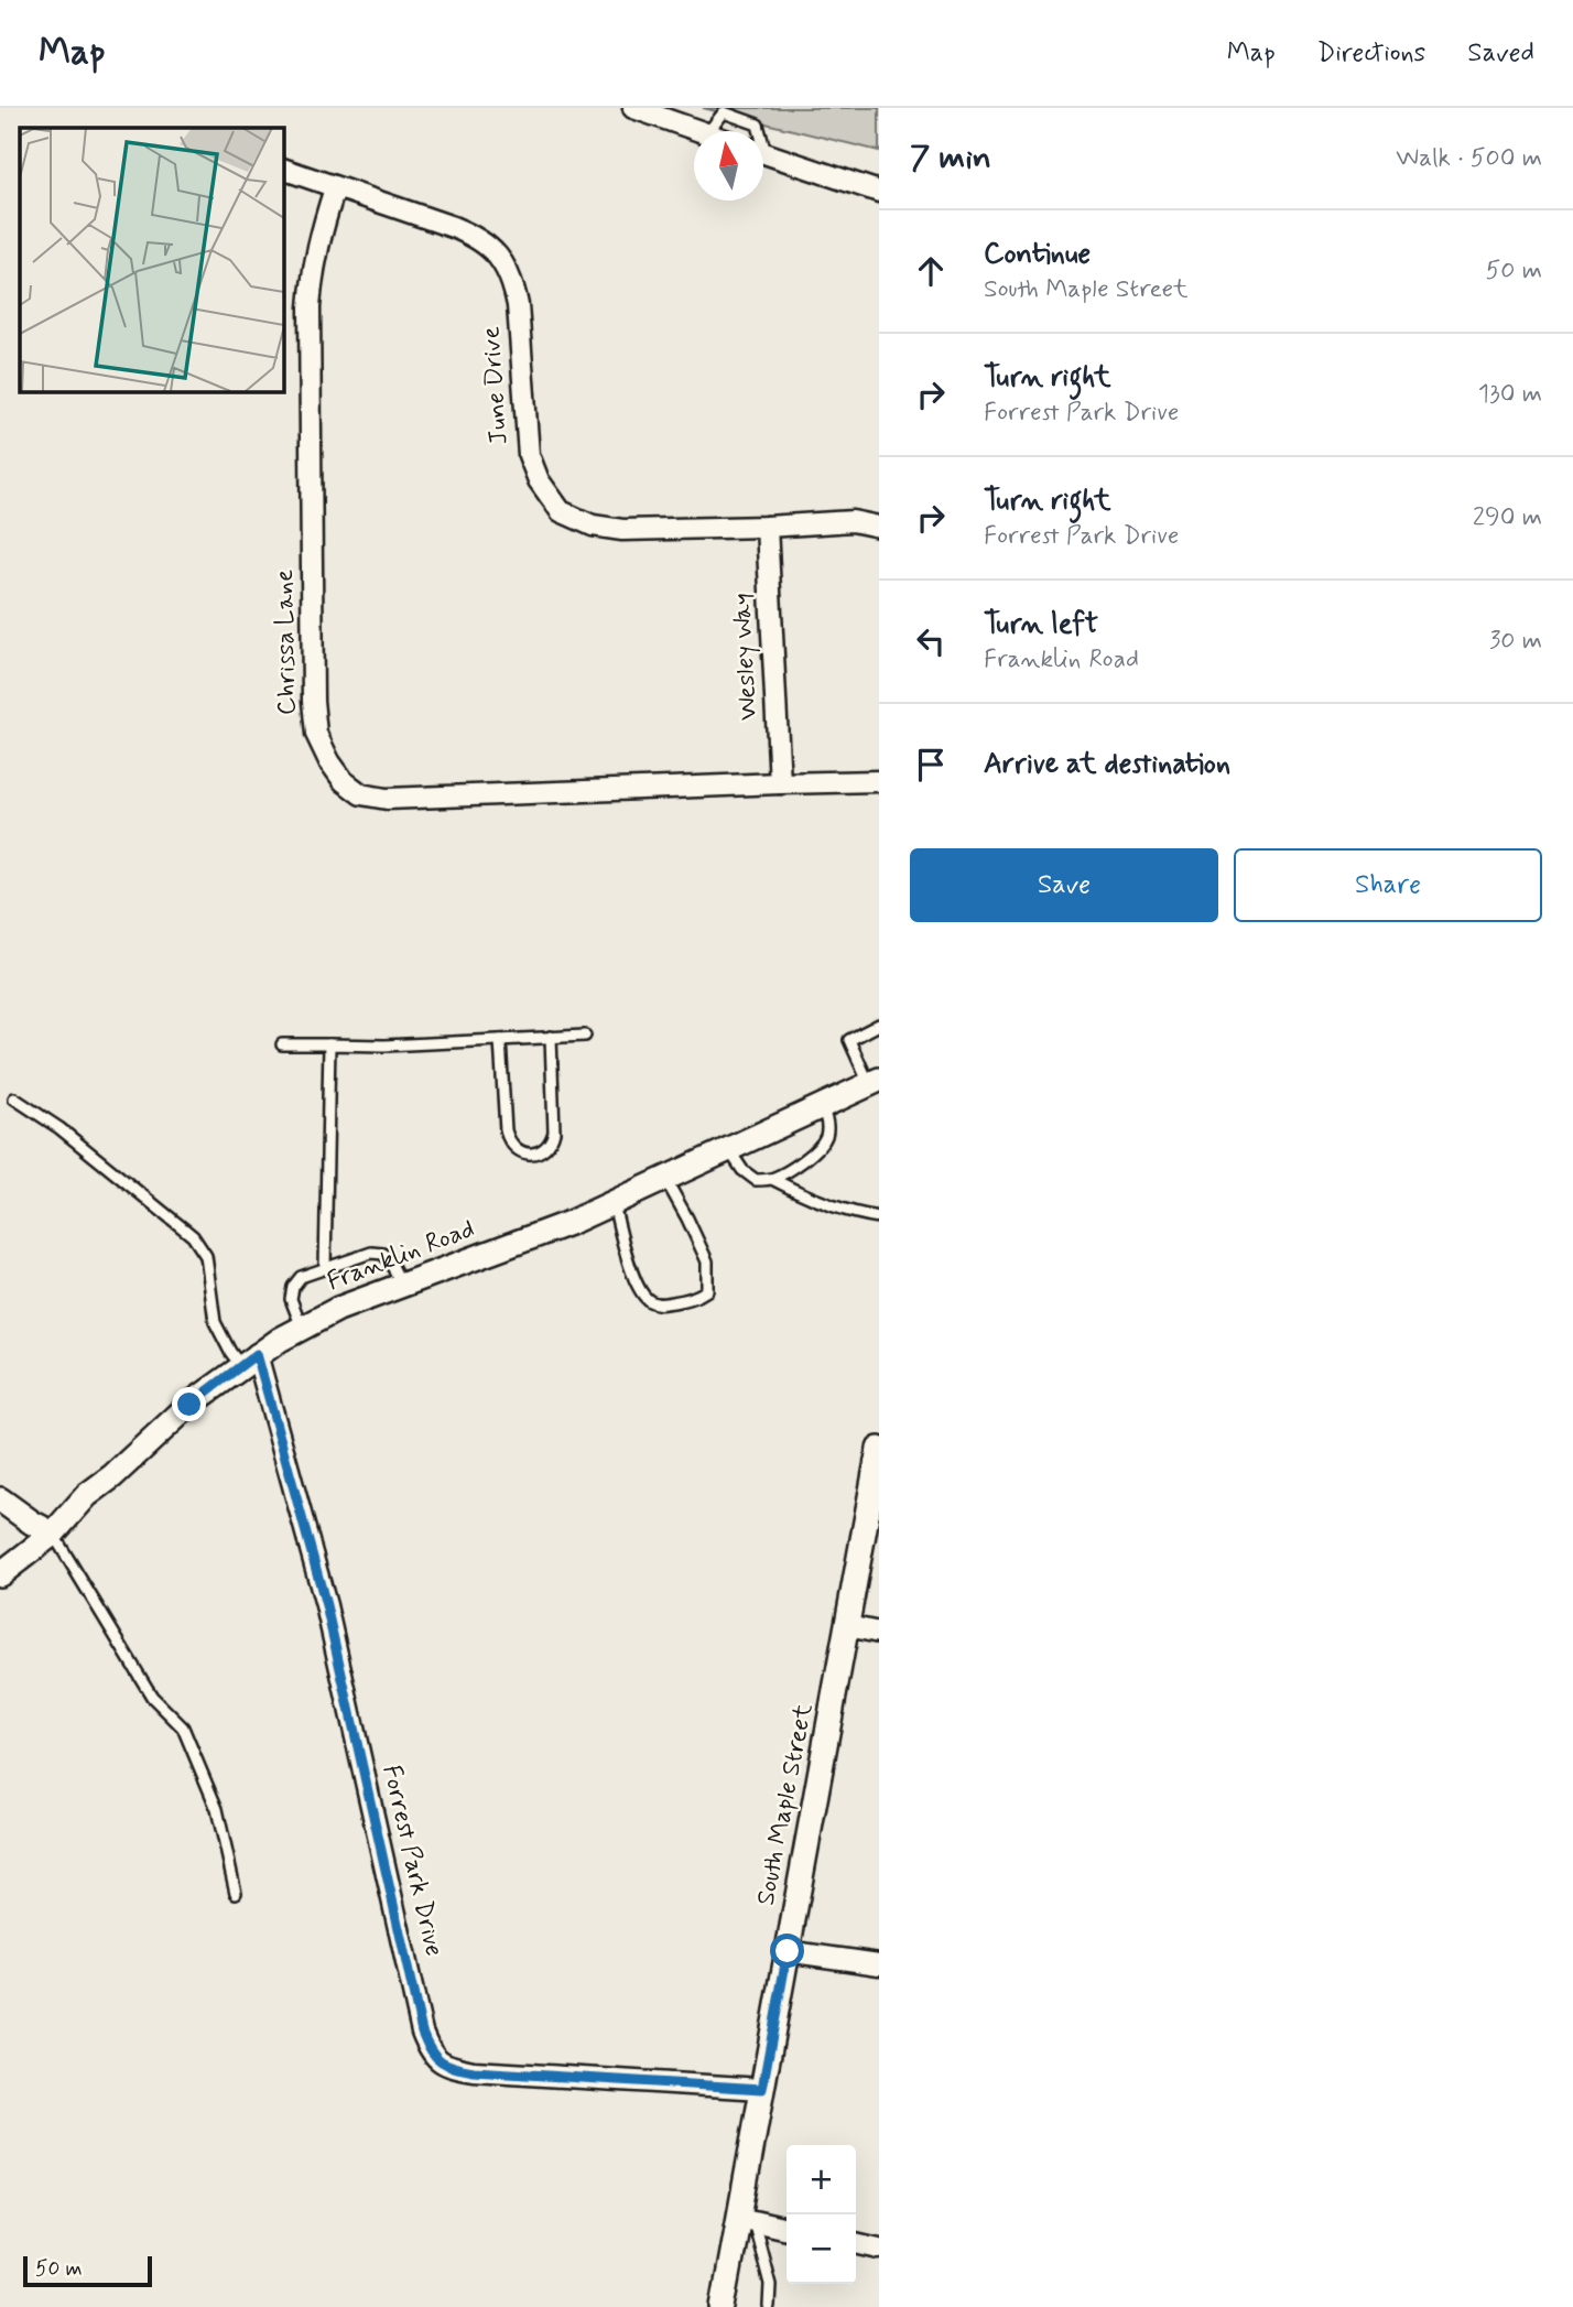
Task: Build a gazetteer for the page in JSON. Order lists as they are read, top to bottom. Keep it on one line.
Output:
{"streets":{"street":["June Drive","Chrissa Lane","Wesley Way","Franklin Road","South Maple Street","Forrest Park Drive"]},"crossings":[["June Drive","Chrissa Lane"],["June Drive","Wesley Way"],["Chrissa Lane","Wesley Way"],["Franklin Road","Forrest Park Drive"],["South Maple Street","Forrest Park Drive"]],"scale_bar":"50 m","north":"top","page":{"header":"Map","nav":["Map","Directions","Saved"],"heading":["7 min","Walk · 500 m"],"list":[["Continue","South Maple Street","50 m"],["Turn right","Forrest Park Drive","130 m"],["Turn right","Forrest Park Drive","290 m"],["Turn left","Franklin Road","30 m"],"Arrive at destination"],"buttons":["Save","Share"],"map_buttons":["+","−"],"scale":"50 m"}}
